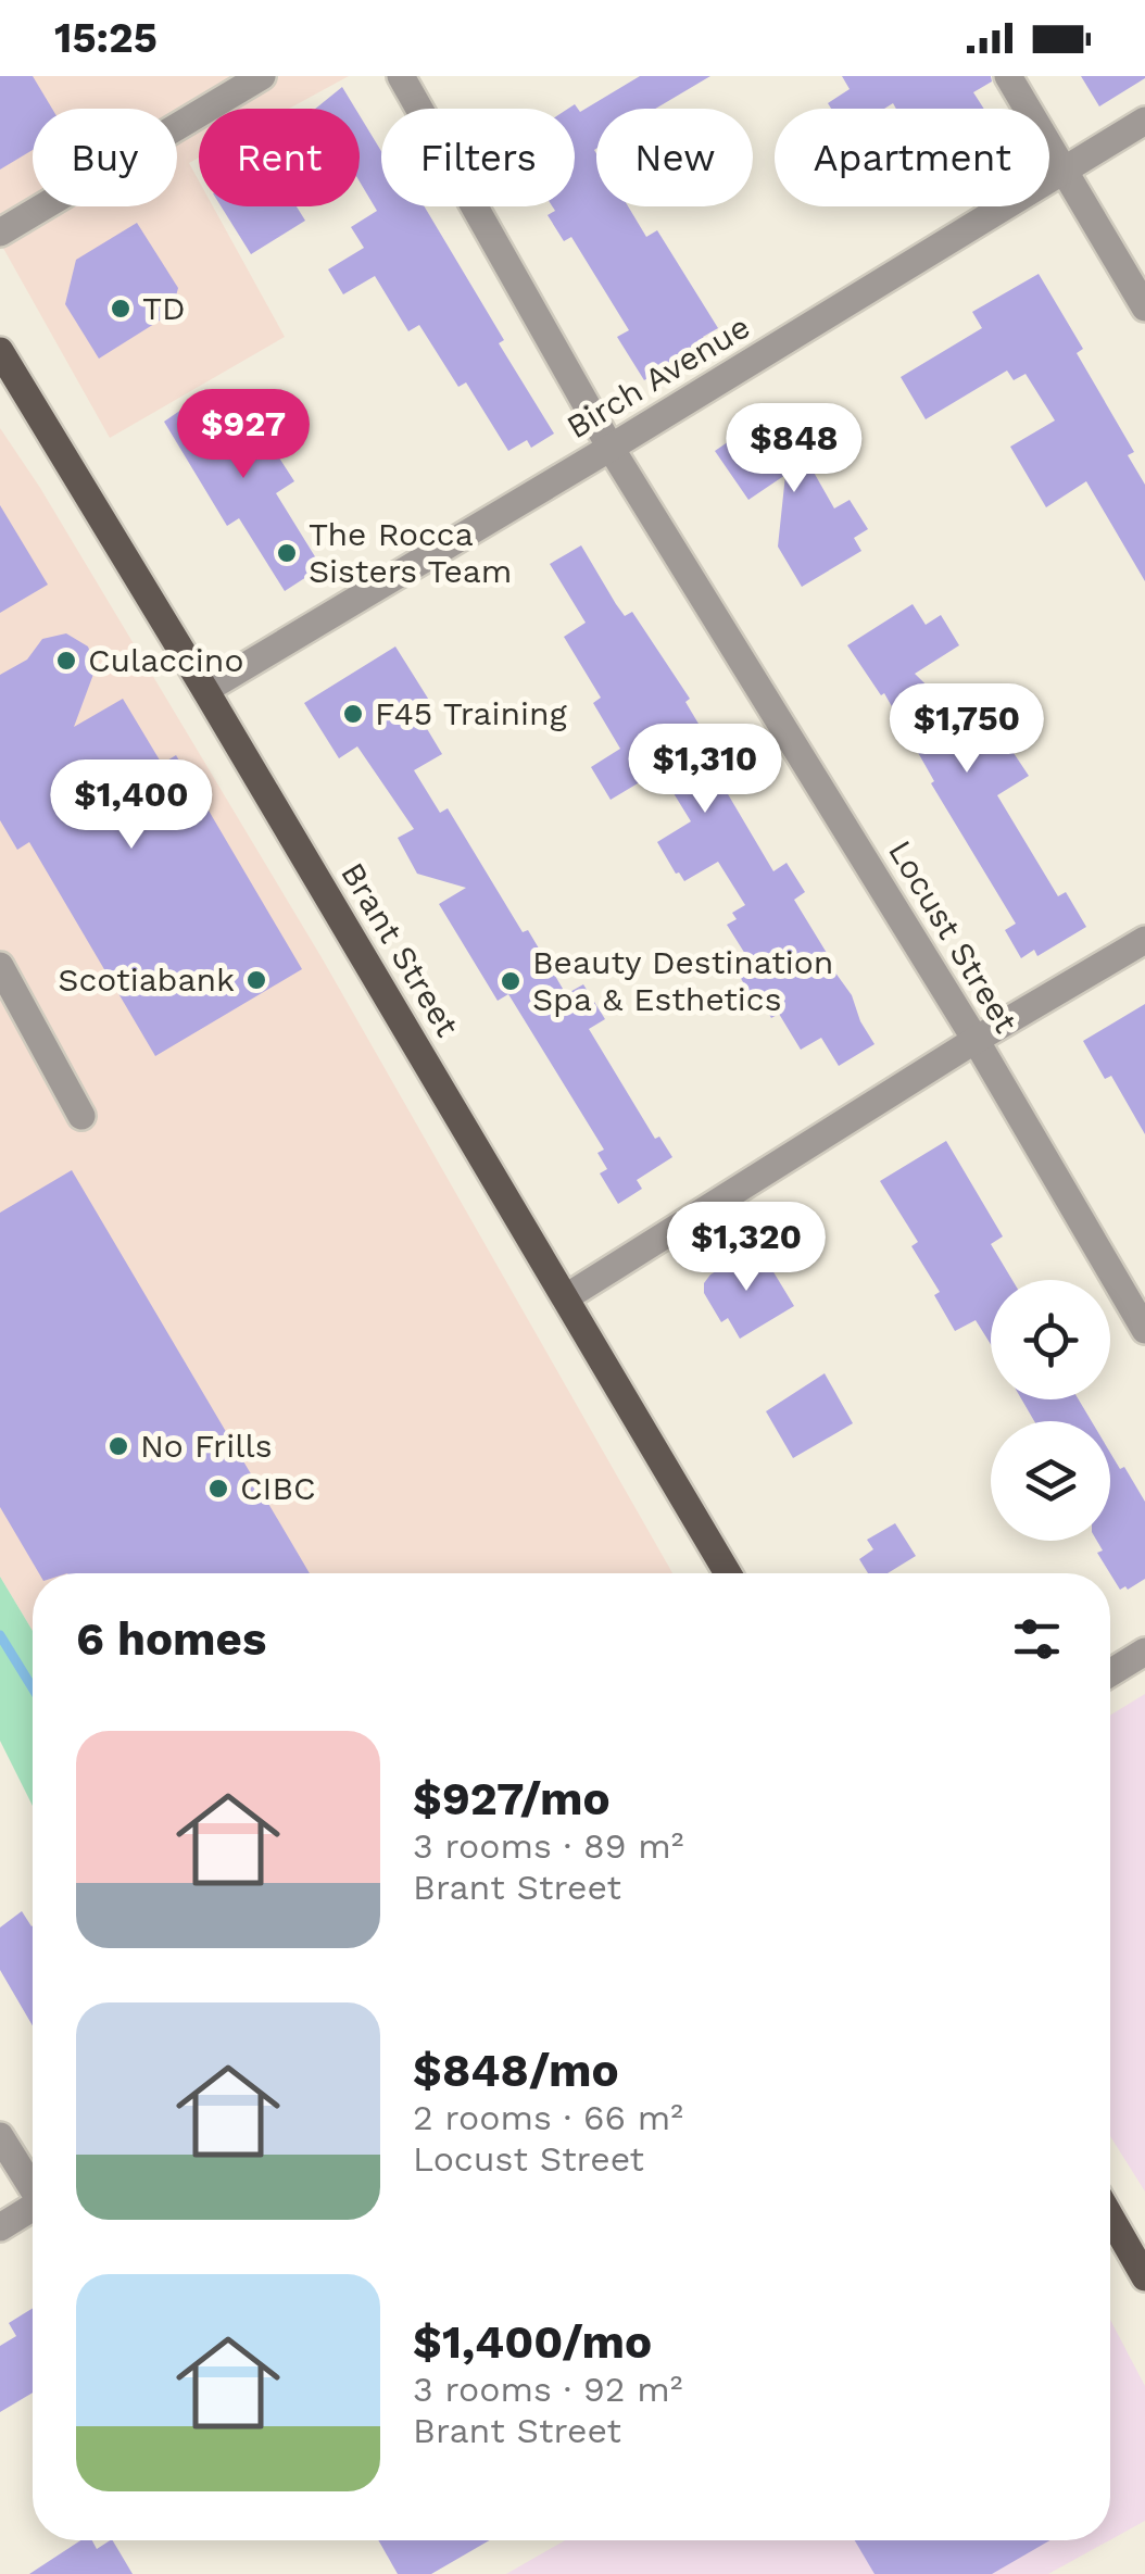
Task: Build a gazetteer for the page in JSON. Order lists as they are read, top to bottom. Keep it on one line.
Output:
{"streets":{"main road":["Brant Street"],"street":["Birch Avenue","Locust Street"]},"crossings":[["Birch Avenue","Locust Street"],["Birch Avenue","Brant Street"]],"places":["TD","The Rocca Sisters Team","Culaccino","F45 Training","Scotiabank","Beauty Destination Spa & Esthetics","No Frills","CIBC"],"page":{"status":"15:25","chip":["Buy","Rent","Filters","New","Apartment"],"price":["$927","$848","$1,750","$1,310","$1,400","$1,320"],"heading":"6 homes","list":[{"name":"$927/mo","note":"3 rooms · 89 m² · Brant Street"},{"name":"$848/mo","note":"2 rooms · 66 m² · Locust Street"},{"name":"$1,400/mo","note":"3 rooms · 92 m² · Brant Street"}]}}
